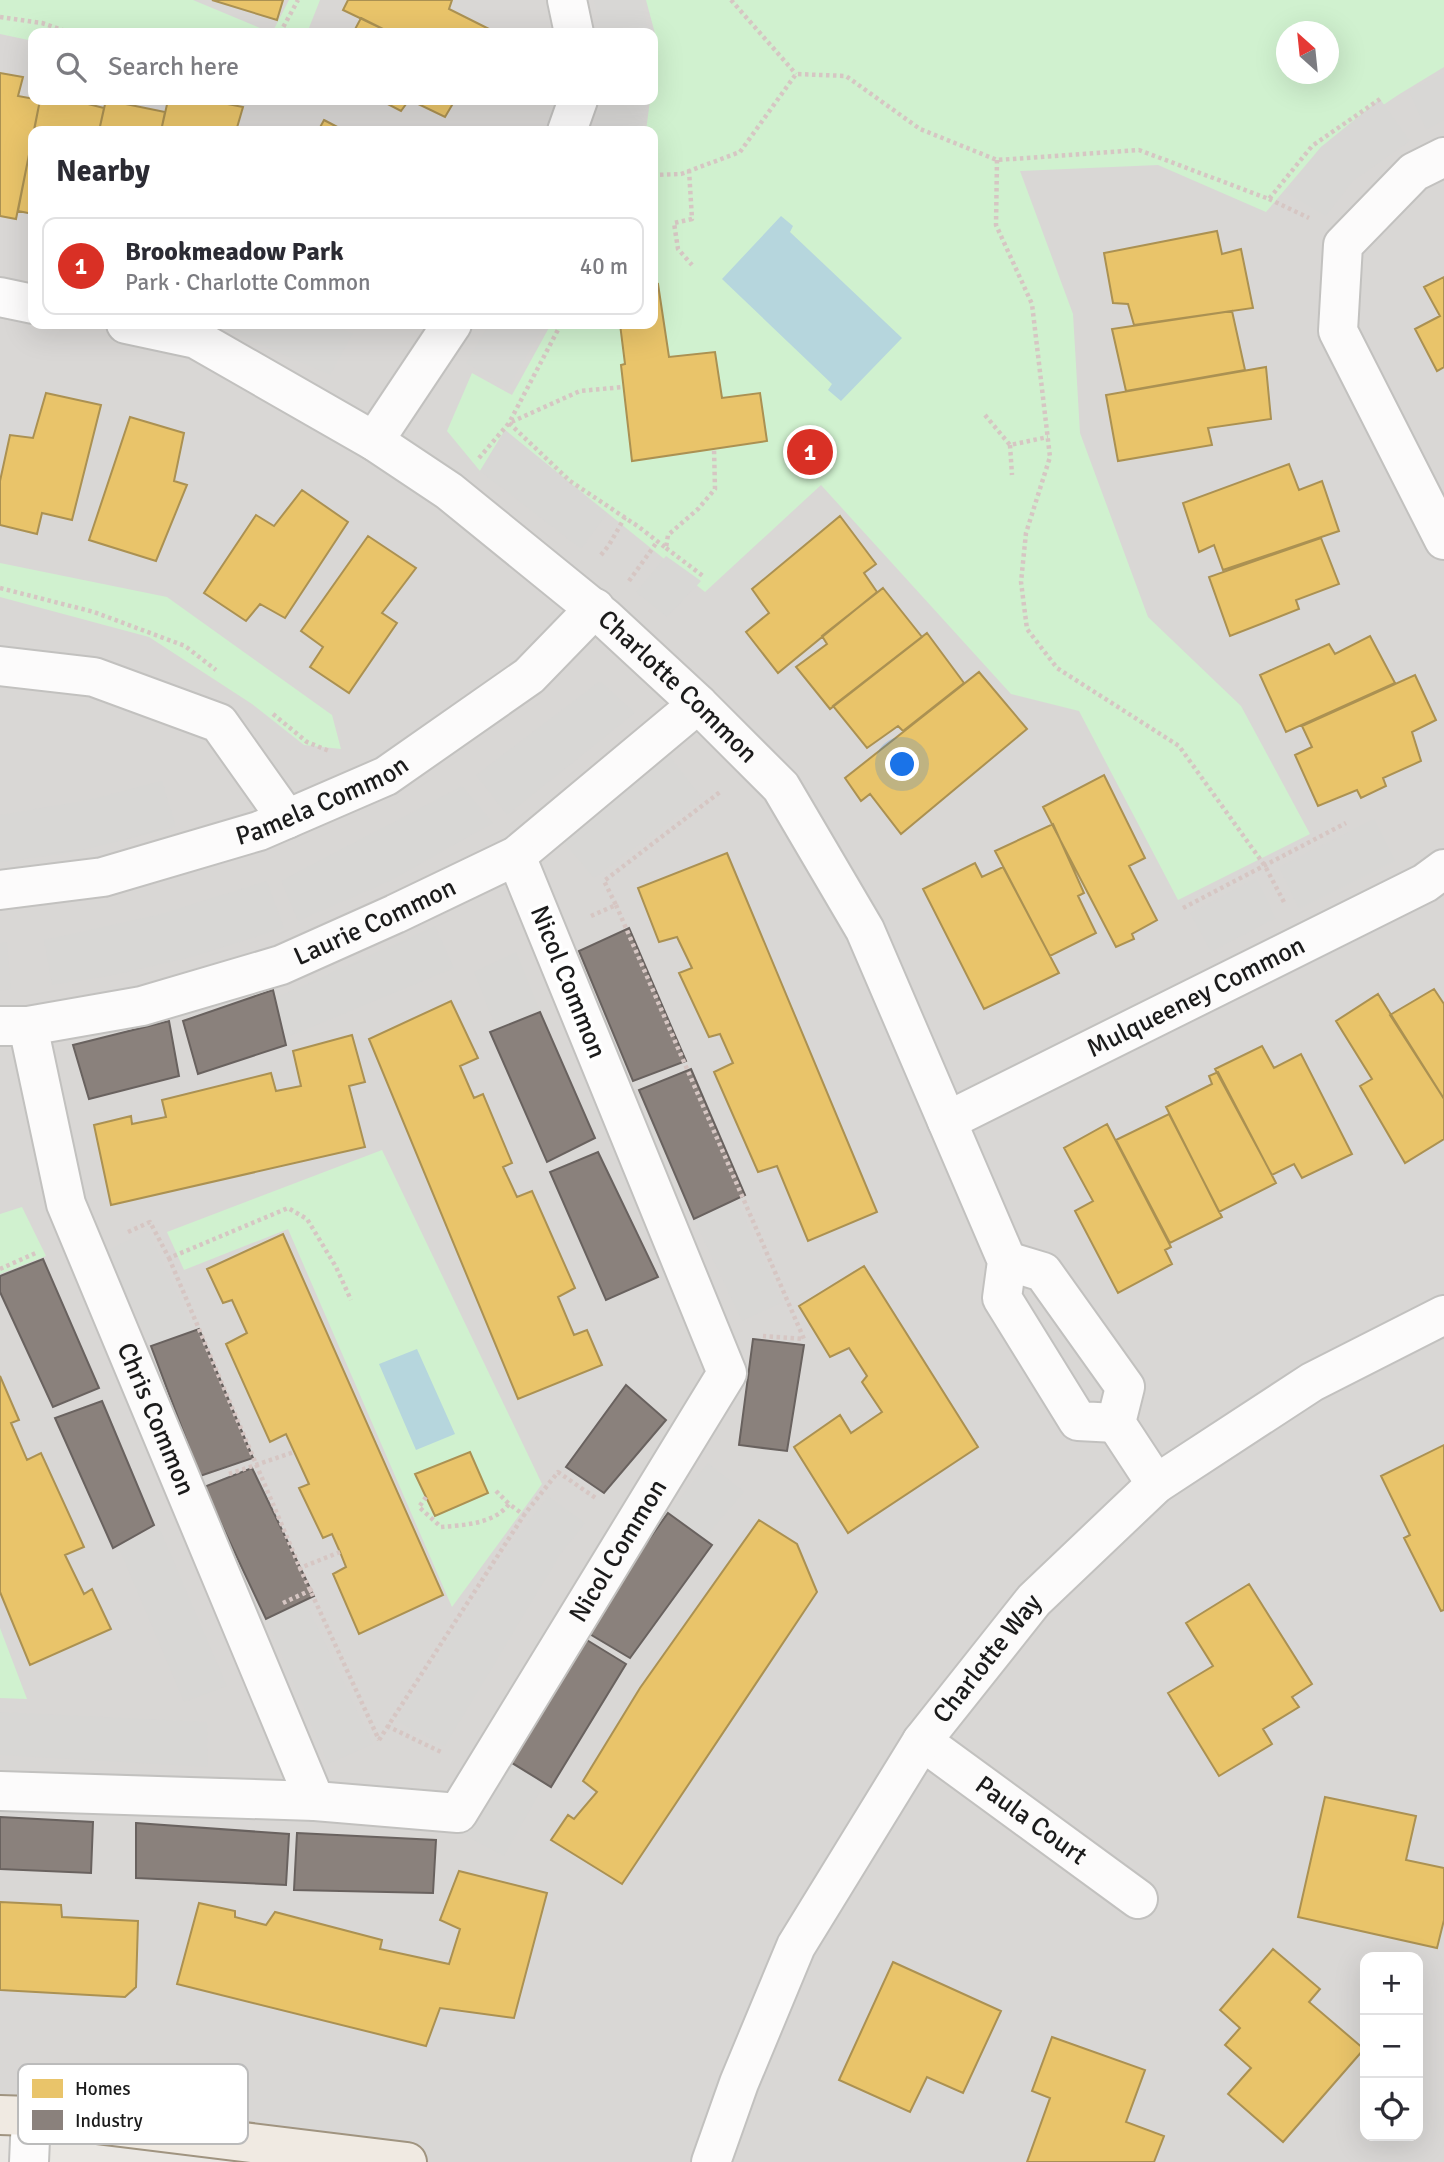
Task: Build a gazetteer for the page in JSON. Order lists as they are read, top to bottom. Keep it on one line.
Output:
{"streets":{"street":["Charlotte Common","Pamela Common","Laurie Common","Nicol Common","Mulqueeney Common","Chris Common","Charlotte Way","Paula Court"]},"crossings":[["Charlotte Common","Pamela Common"],["Charlotte Common","Laurie Common"],["Charlotte Common","Mulqueeney Common"],["Laurie Common","Nicol Common"],["Laurie Common","Chris Common"],["Nicol Common","Chris Common"],["Charlotte Way","Paula Court"]],"legend":["Homes","Industry"],"north":"top left","page":{"search":"Search here","heading":"Nearby","list":[{"mark":"1","name":"Brookmeadow Park","note":"Park · Charlotte Common","value":"40 m"}],"pins":"1","map_buttons":["+","−"]}}
